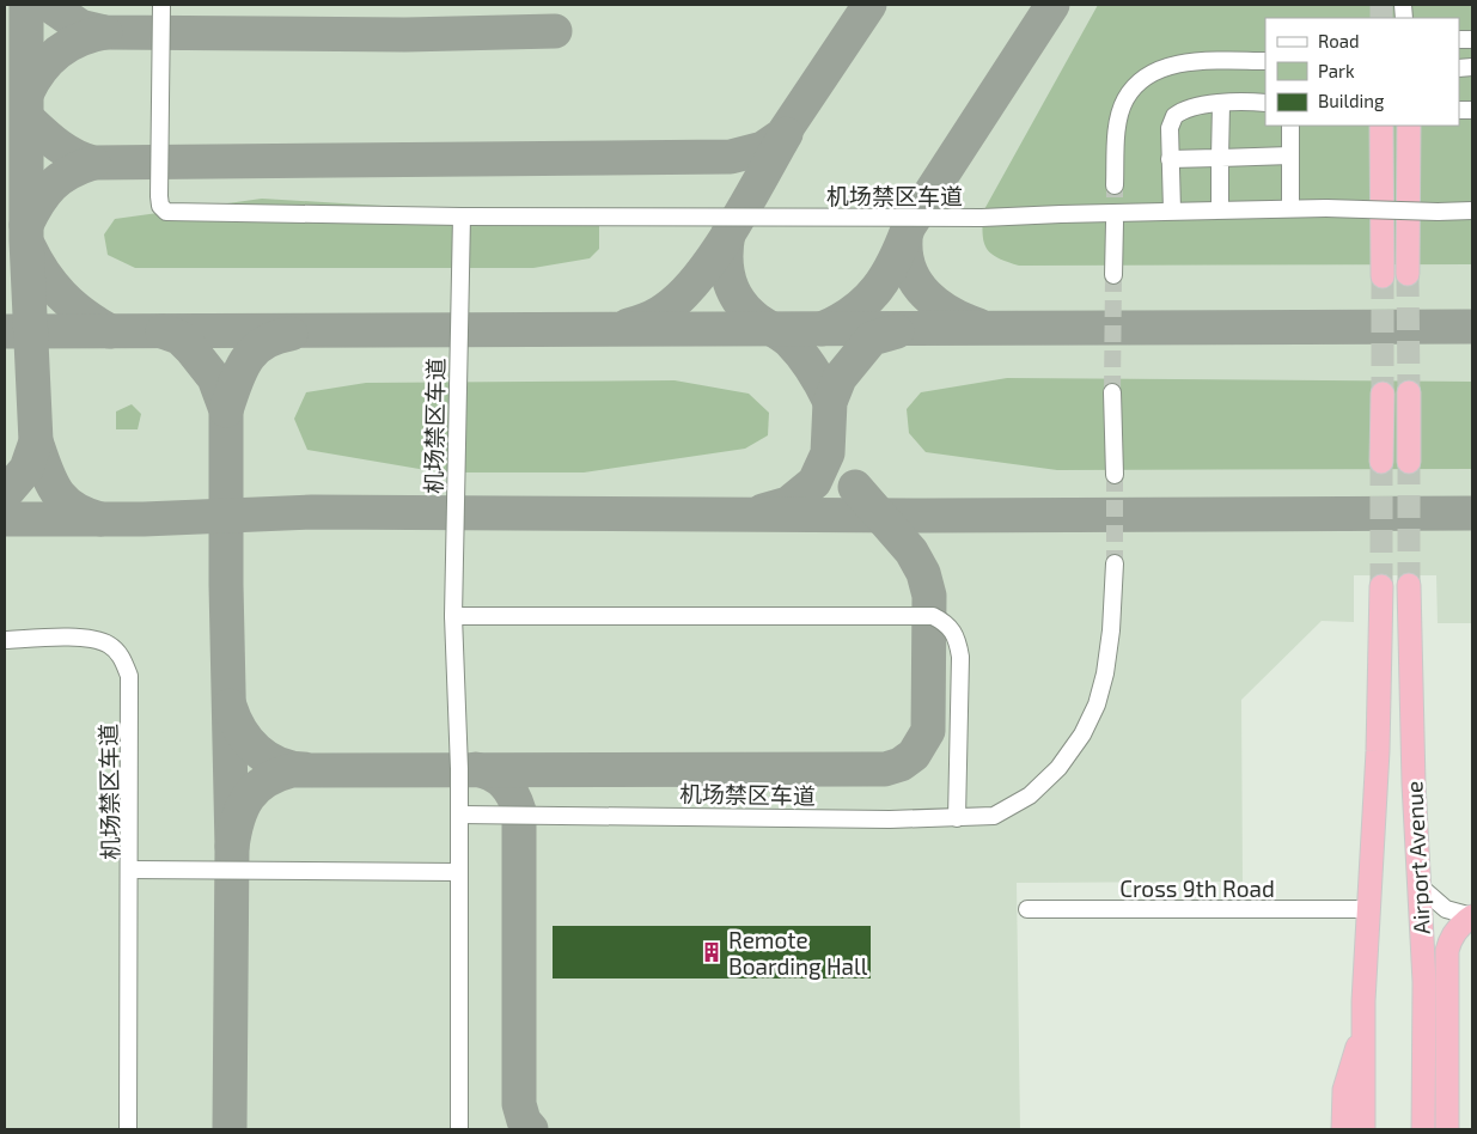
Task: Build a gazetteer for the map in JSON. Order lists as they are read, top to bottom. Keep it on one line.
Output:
{"streets":{"highway":["Airport Avenue"],"street":["机场禁区车道","Cross 9th Road"]},"crossings":[["Airport Avenue","Cross 9th Road"]],"places":{"building":["Remote Boarding Hall"]},"legend":["Road","Park","Building"]}
